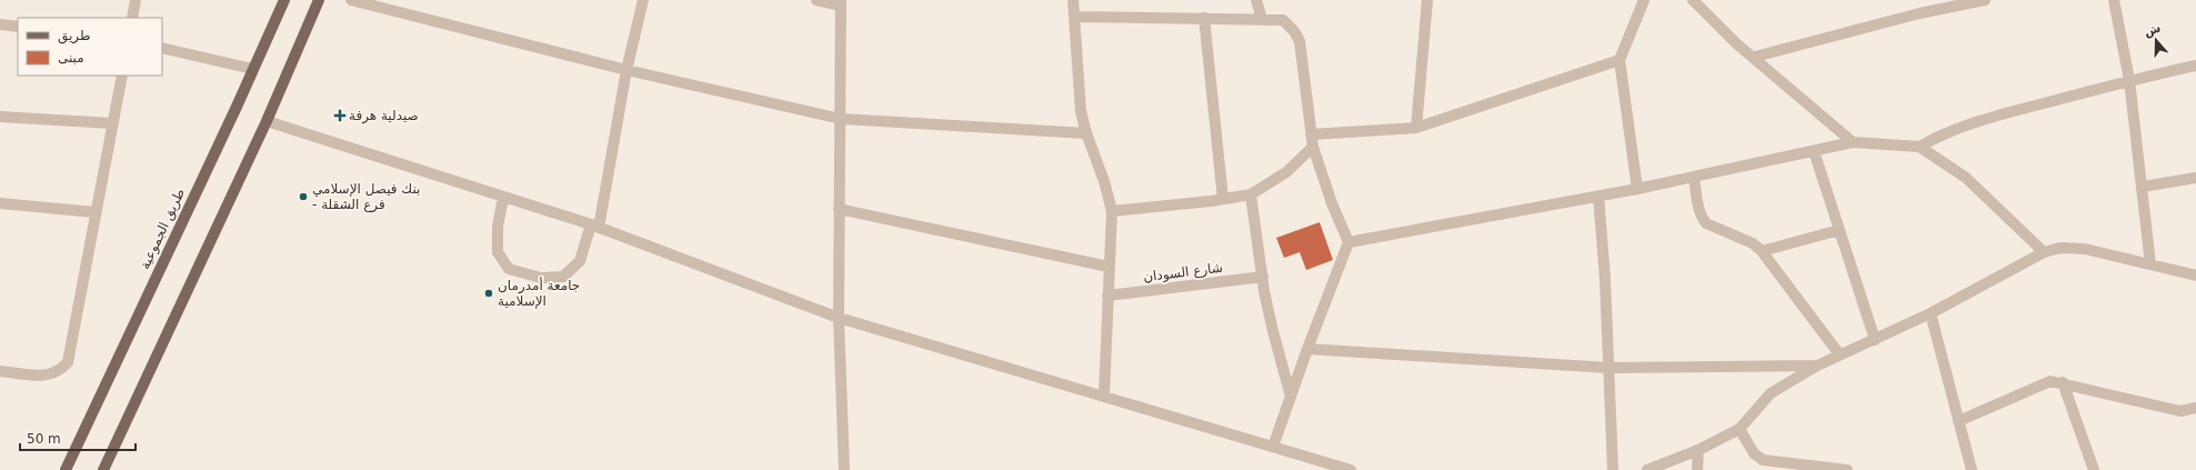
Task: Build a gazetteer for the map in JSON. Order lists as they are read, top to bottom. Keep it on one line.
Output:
{"streets":{"main road":["طريق الجموعية"],"street":["شارع السودان"]},"places":{"health":["صيدلية هرفة"],"other":["بنك فيصل الإسلامي - فرع الشقلة","جامعة أمدرمان الإسلامية"]},"legend":["طريق","مبنى"],"scale_bar":"50 m","north":"top"}
